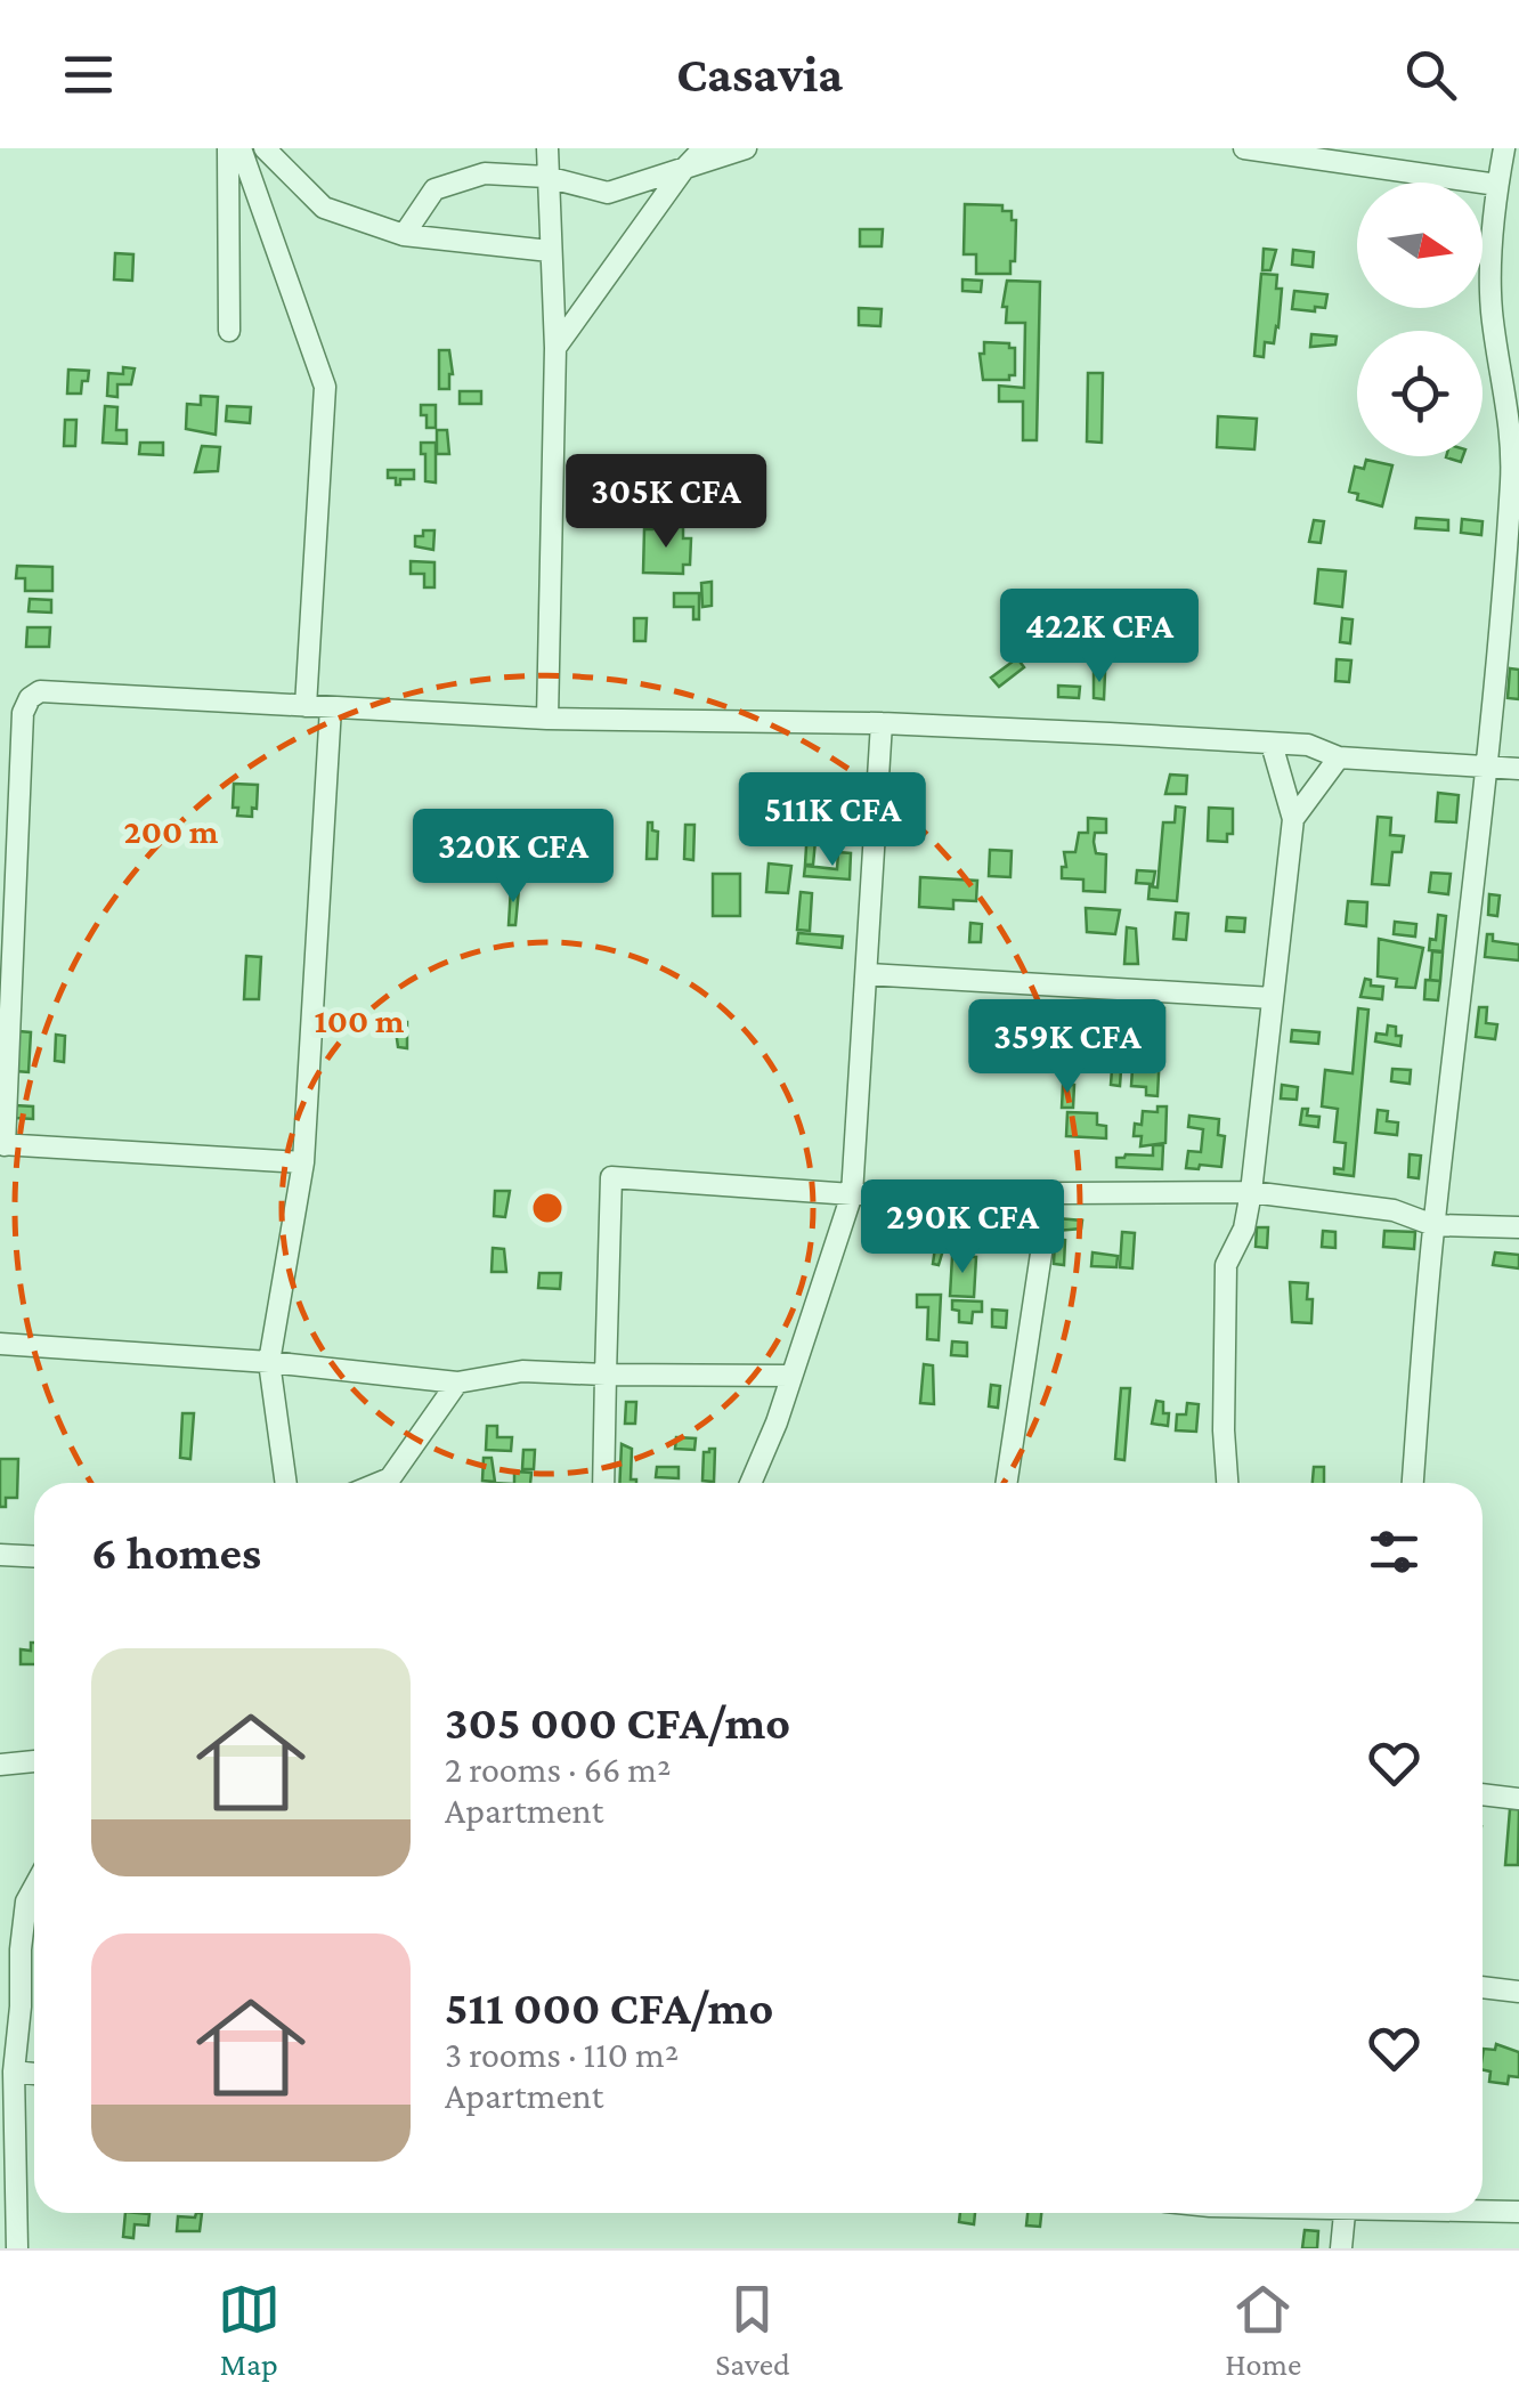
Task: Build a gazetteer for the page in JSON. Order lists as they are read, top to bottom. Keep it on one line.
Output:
{"north":"right","page":{"header":"Casavia","price":["305K CFA","422K CFA","511K CFA","320K CFA","359K CFA","290K CFA"],"heading":"6 homes","list":[{"name":"305 000 CFA/mo","note":"2 rooms · 66 m² · Apartment"},{"name":"511 000 CFA/mo","note":"3 rooms · 110 m² · Apartment"}],"tabs":["Map","Saved","Home"]},"rings":["200 m","100 m"]}
